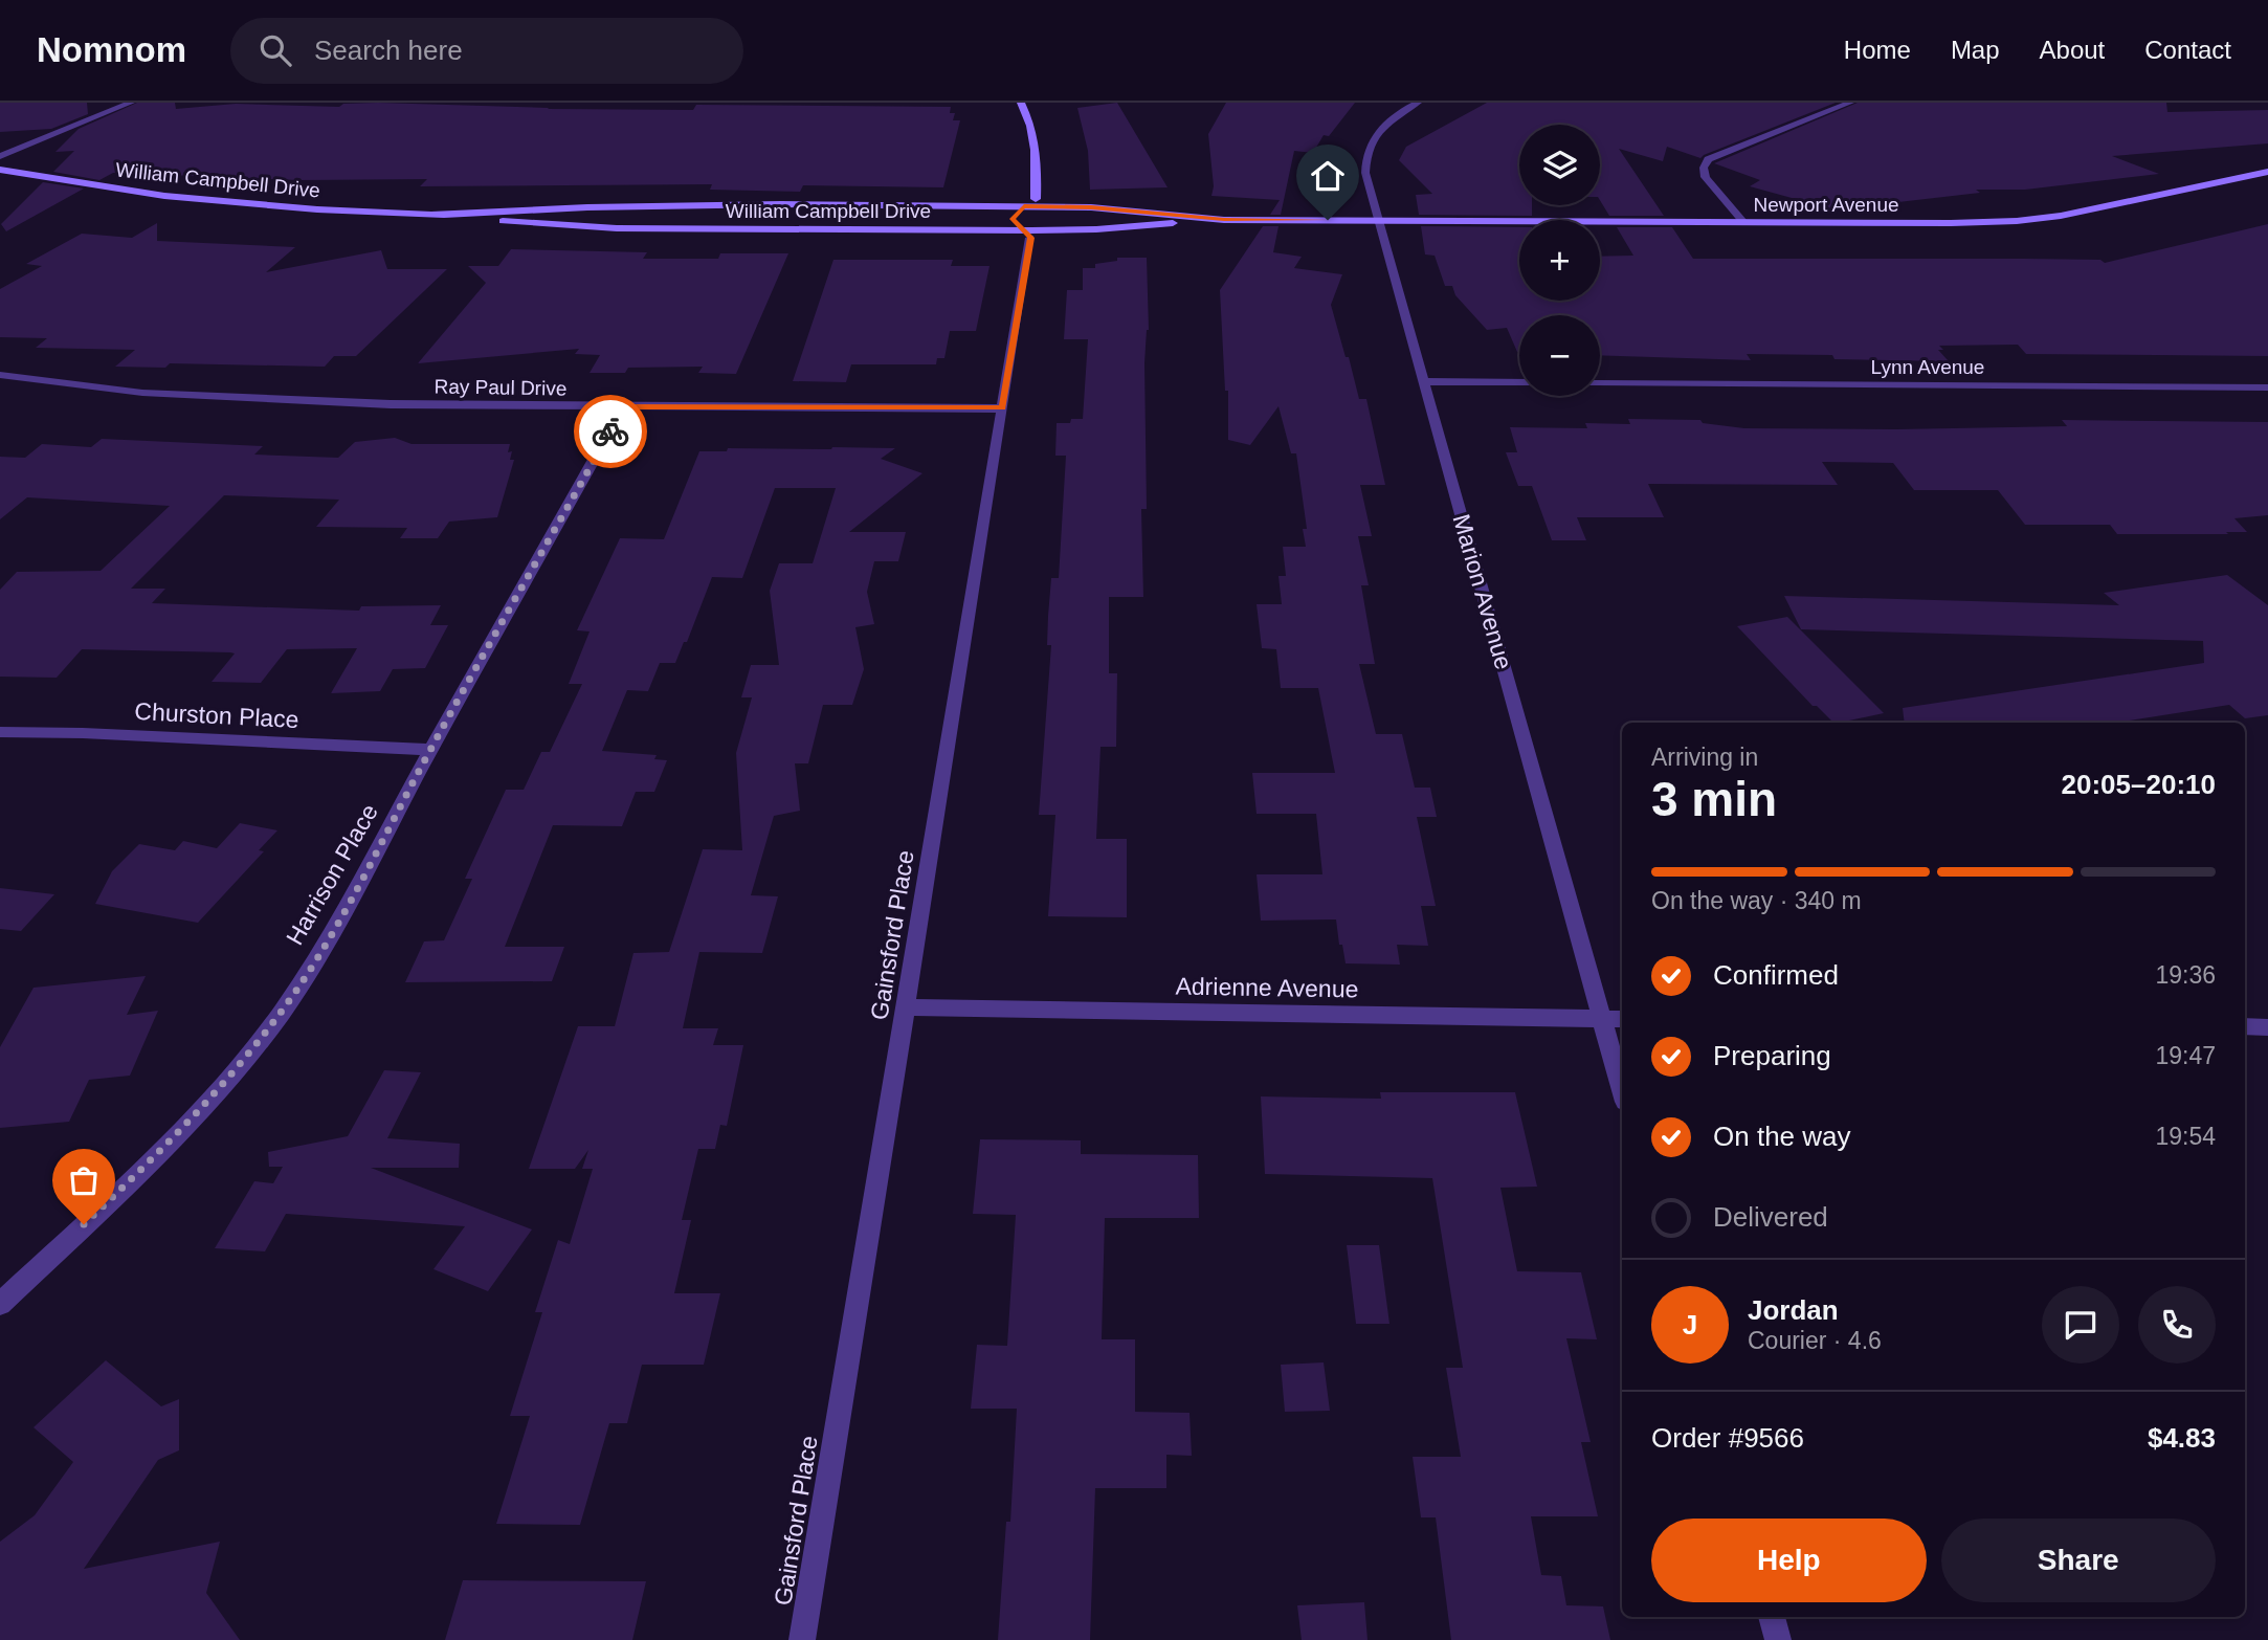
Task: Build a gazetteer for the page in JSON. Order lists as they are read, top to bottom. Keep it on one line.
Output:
{"streets":{"street":["William Campbell Drive","Newport Avenue","Lynn Avenue","Ray Paul Drive","Marion Avenue","Churston Place","Harrison Place","Gainsford Place","Adrienne Avenue"]},"crossings":[["William Campbell Drive","Newport Avenue"],["William Campbell Drive","Marion Avenue"],["William Campbell Drive","Gainsford Place"],["Newport Avenue","Marion Avenue"],["Ray Paul Drive","Harrison Place"],["Ray Paul Drive","Gainsford Place"],["Marion Avenue","Adrienne Avenue"],["Churston Place","Harrison Place"],["Gainsford Place","Adrienne Avenue"]],"page":{"header":"Nomnom","search":"Search here","nav":["Home","Map","About","Contact"],"map_buttons":["+","−"],"heading":["3 min","Arriving in","20:05–20:10"],"panel":["Jordan","Courier · 4.6","Order #9566","$4.83"],"bar":"On the way · 340 m","list":[["Confirmed","19:36"],["Preparing","19:47"],["On the way","19:54"],"Delivered"],"round":"J","buttons":["Help","Share"]}}
